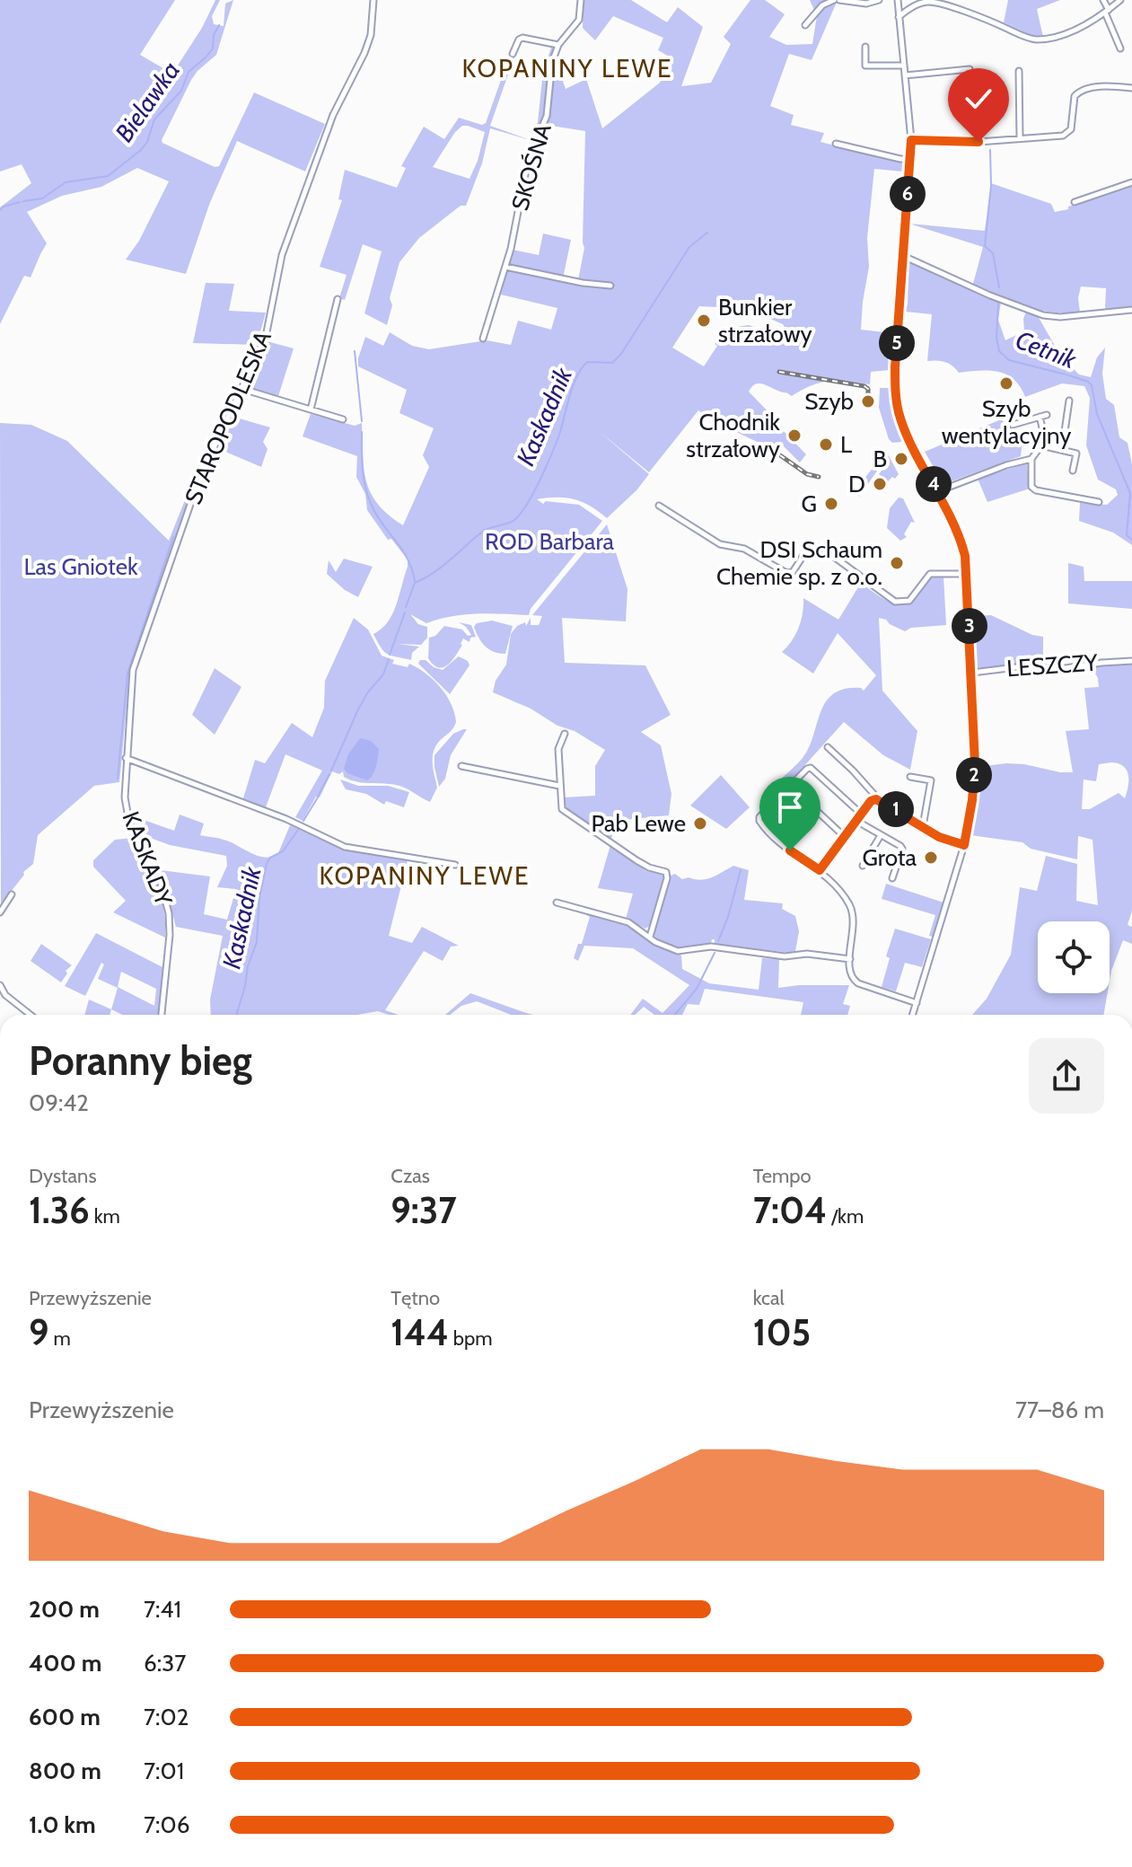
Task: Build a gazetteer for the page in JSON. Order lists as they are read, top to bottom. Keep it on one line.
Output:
{"streets":{"street":["SKOŚNA","STAROPODLESKA","LESZCZY","KASKADY"]},"crossings":[["STAROPODLESKA","KASKADY"]],"districts":["KOPANINY LEWE","KOPANINY LEWE"],"water":["Bielawka","Cetnik","Kaskadnik"],"parks":["ROD Barbara","Las Gniotek"],"places":["Bunkier strzałowy","Szyb wentylacyjny","Szyb","Chodnik strzałowy","L","B","D","G","DSI Schaum Chemie sp. z o.o.","Pab Lewe","Grota"],"page":{"pins":["6","5","4","3","2","1"],"heading":["Poranny bieg","09:42"],"stats":[["Dystans","1.36 km"],["Czas","9:37"],["Tempo","7:04 /km"],["Przewyższenie","9 m"],["Tętno","144 bpm"],["kcal","105"]],"chart":["Przewyższenie","77–86 m"],"list":[{"name":"200 m","note":"7:41"},{"name":"400 m","note":"6:37"},{"name":"600 m","note":"7:02"},{"name":"800 m","note":"7:01"},{"name":"1.0 km","note":"7:06"}]}}
